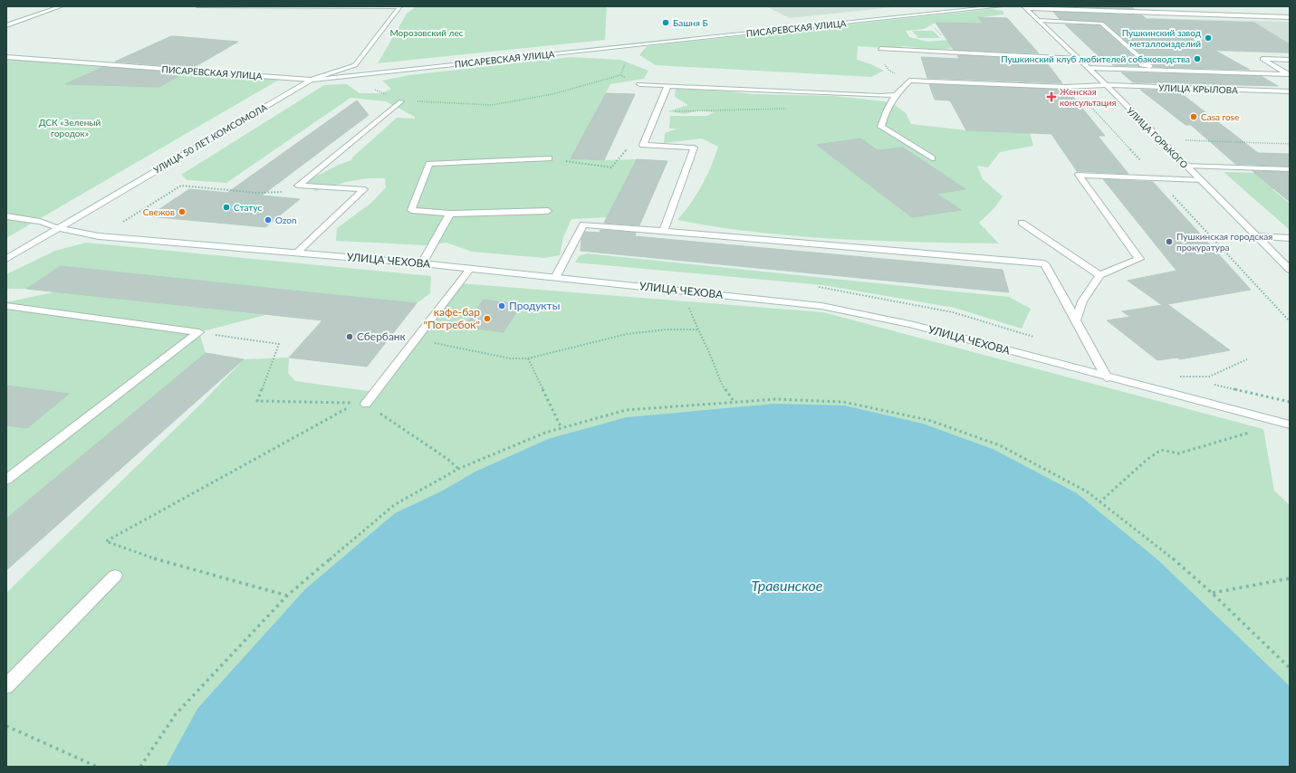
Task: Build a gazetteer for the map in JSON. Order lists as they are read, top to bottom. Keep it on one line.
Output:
{"streets":{"street":["ПИСАРЕВСКАЯ УЛИЦА","УЛИЦА КРЫЛОВА","УЛИЦА ГОРЬКОГО","УЛИЦА 50 ЛЕТ КОМСОМОЛА","УЛИЦА ЧЕХОВА"]},"crossings":[["ПИСАРЕВСКАЯ УЛИЦА","УЛИЦА 50 ЛЕТ КОМСОМОЛА"],["УЛИЦА КРЫЛОВА","УЛИЦА ГОРЬКОГО"],["УЛИЦА 50 ЛЕТ КОМСОМОЛА","УЛИЦА ЧЕХОВА"]],"water":["Травинское"],"parks":["Морозовский лес","ДСК «Зеленый городок»"],"places":{"other":["Башня Б","Пушкинский завод металлоизделий","Пушкинский клуб любителей собаководства","Casa rose","Статус","Свежов","Ozon","Пушкинская городская прокуратура","Продукты","кафе-бар \"Погребок\"","Сбербанк"],"health":["Женская консультация"]}}
